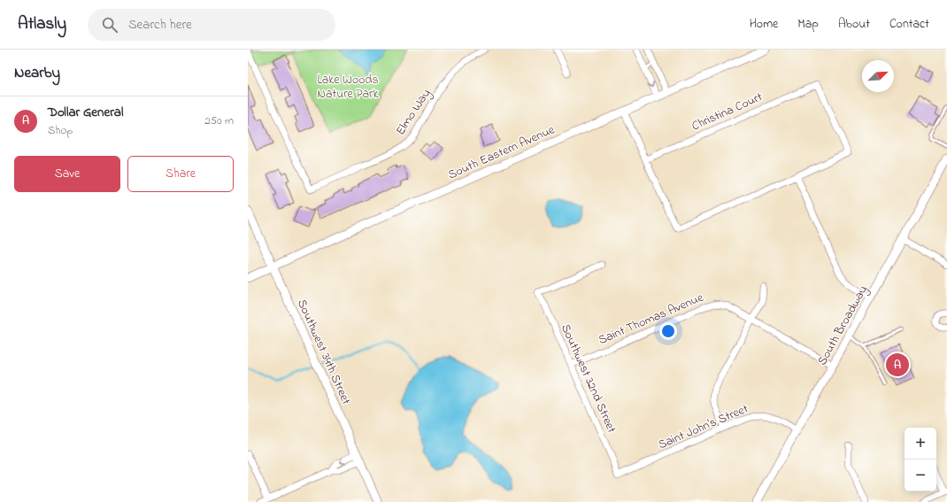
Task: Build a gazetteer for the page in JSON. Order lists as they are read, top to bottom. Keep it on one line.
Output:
{"streets":{"street":["Christina Court","Elmo Way","South Eastern Avenue","Saint Thomas Avenue","South Broadway","Southwest 34th Street","Southwest 32nd Street","Saint John's Street"]},"crossings":[["South Eastern Avenue","Southwest 34th Street"],["Saint Thomas Avenue","South Broadway"],["Saint Thomas Avenue","Southwest 32nd Street"],["South Broadway","Saint John's Street"],["Southwest 32nd Street","Saint John's Street"]],"parks":["Lake Woods Nature Park"],"north":"top right","page":{"header":"Atlasly","search":"Search here","nav":["Home","Map","About","Contact"],"heading":"Nearby","list":[{"mark":"A","name":"Dollar General","note":"Shop","value":"250 m"}],"buttons":["Save","Share"],"pins":"A","map_buttons":["+","−"]}}
